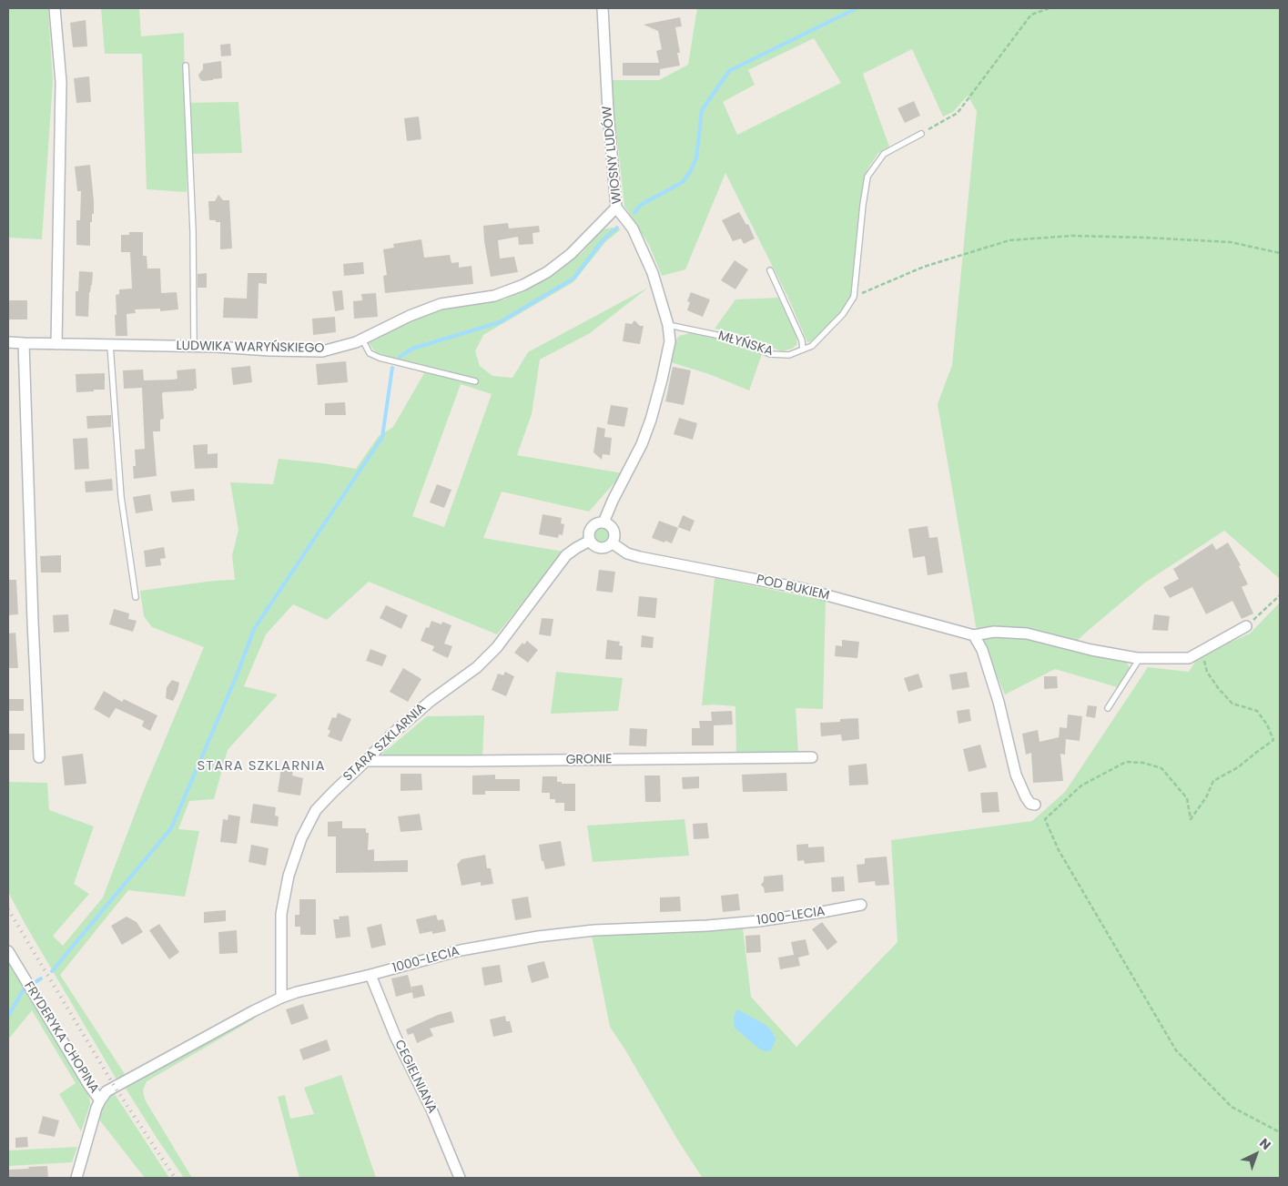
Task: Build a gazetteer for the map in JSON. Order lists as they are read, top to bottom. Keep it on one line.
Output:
{"streets":{"street":["WIOSNY LUDÓW","LUDWIKA WARYŃSKIEGO","POD BUKIEM","STARA SZKLARNIA","GRONIE","1000-LECIA","FRYDERYKA CHOPINA","CEGIELNIANA"],"lane":["MŁYŃSKA"]},"crossings":[["WIOSNY LUDÓW","MŁYŃSKA"],["WIOSNY LUDÓW","LUDWIKA WARYŃSKIEGO"],["WIOSNY LUDÓW","POD BUKIEM"],["WIOSNY LUDÓW","STARA SZKLARNIA"],["POD BUKIEM","STARA SZKLARNIA"],["STARA SZKLARNIA","GRONIE"],["STARA SZKLARNIA","1000-LECIA"],["1000-LECIA","FRYDERYKA CHOPINA"],["1000-LECIA","CEGIELNIANA"]],"districts":["STARA SZKLARNIA"],"north":"top right"}
